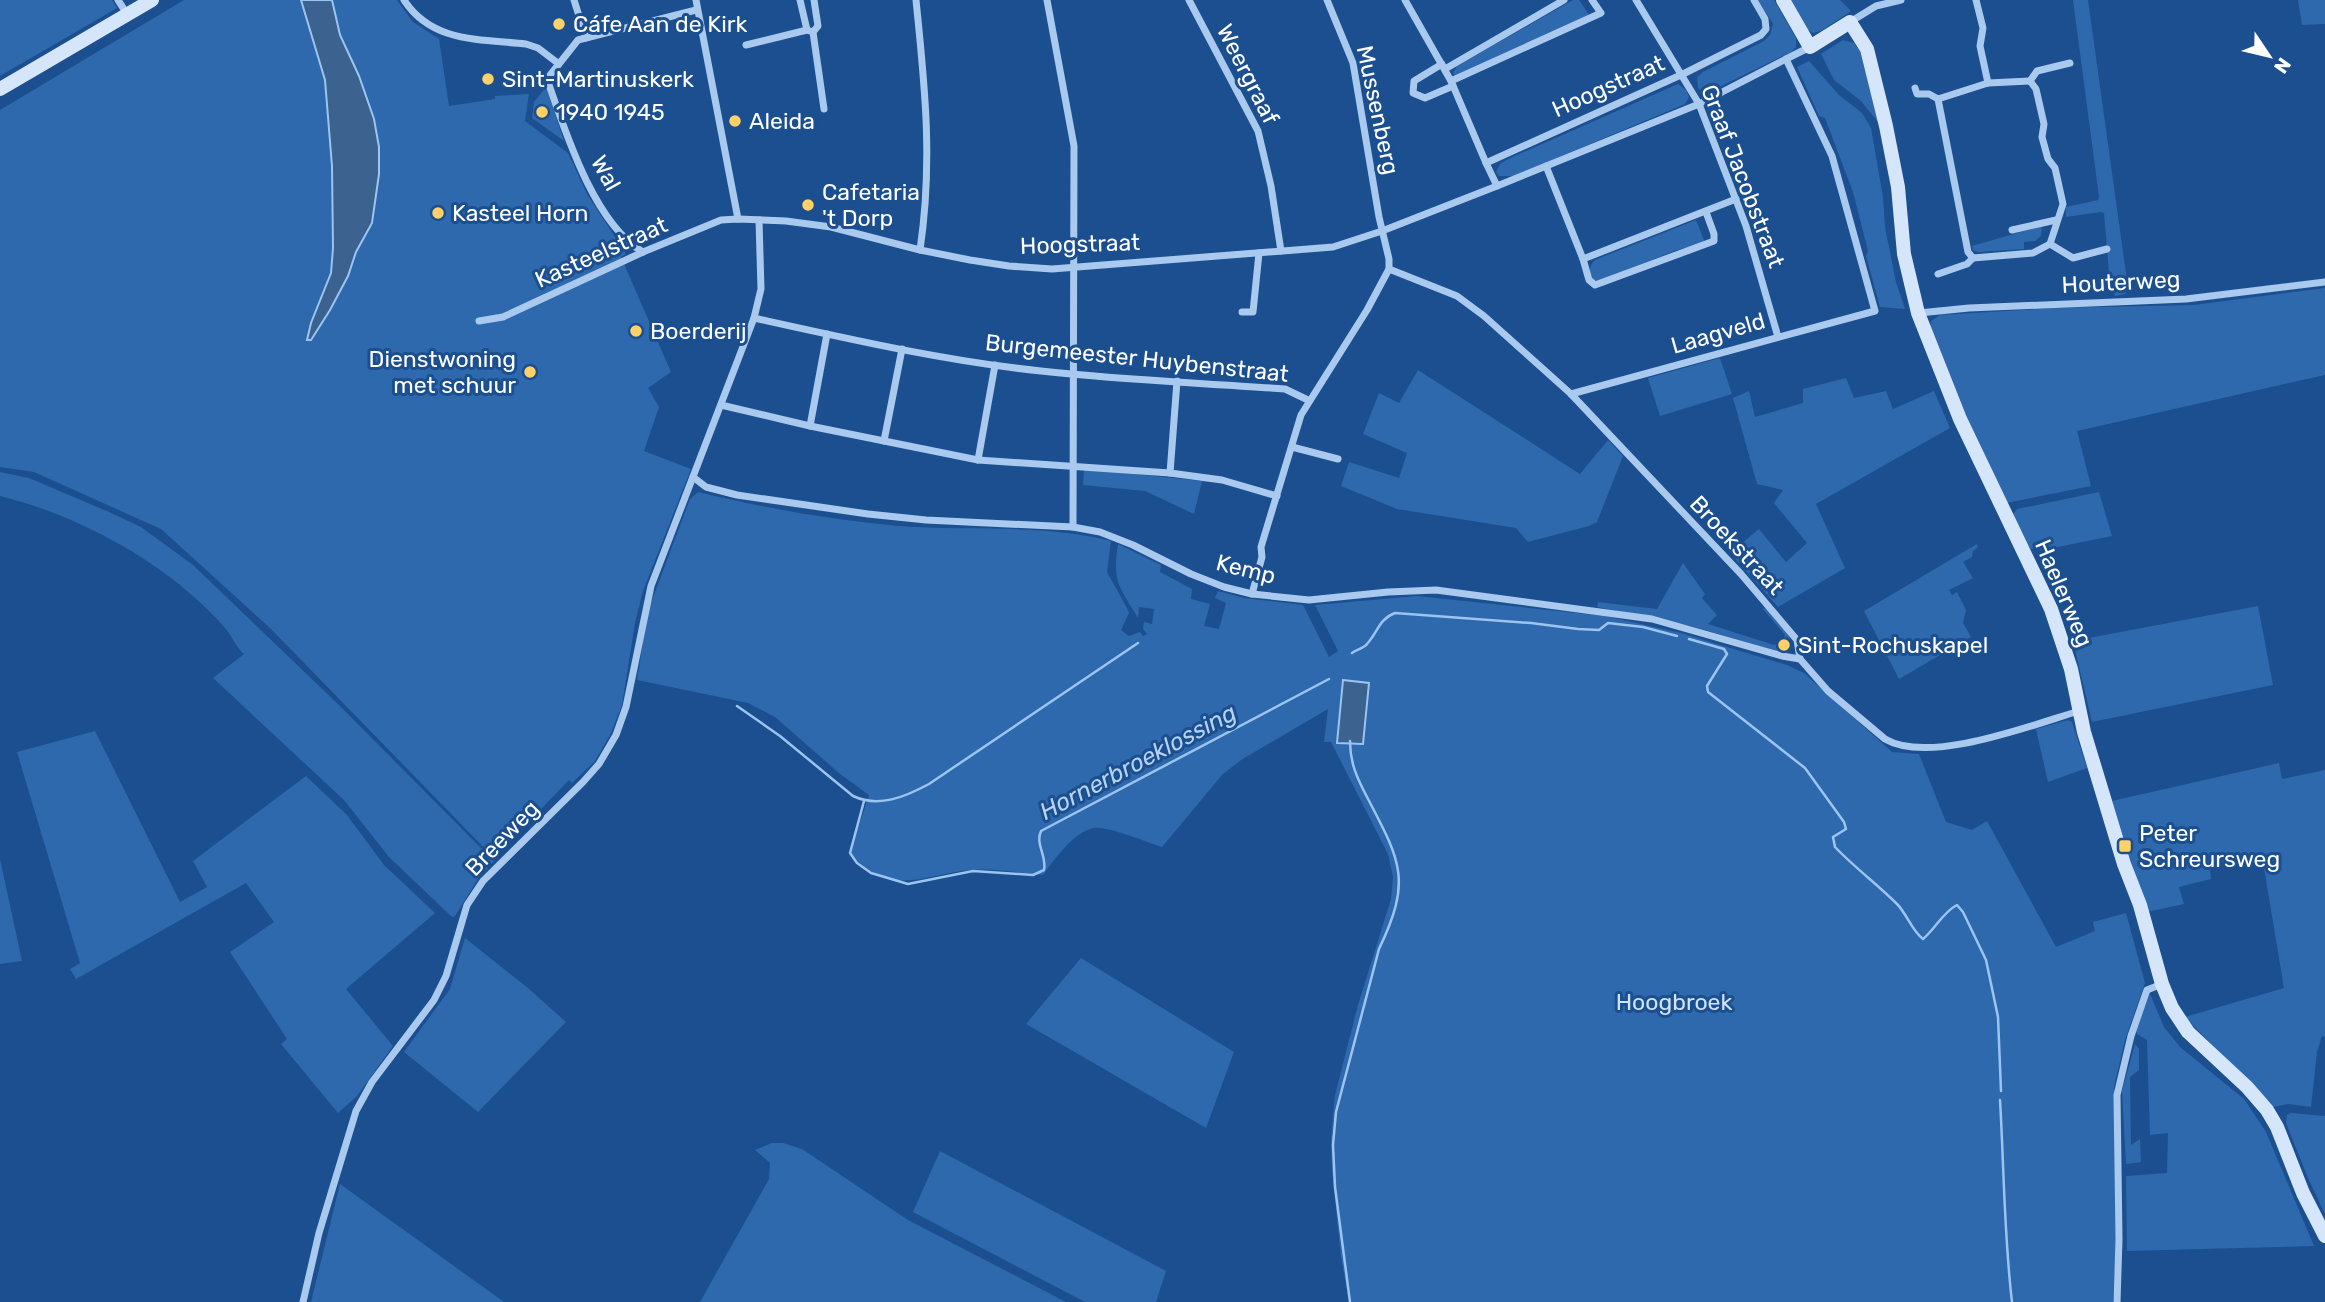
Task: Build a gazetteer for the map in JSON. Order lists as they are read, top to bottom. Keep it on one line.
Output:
{"streets":{"street":["Weergraaf","Hoogstraat","Mussenberg","Wal","Graaf Jacobstraat","Kasteelstraat","Houterweg","Laagveld","Burgemeester Huybenstraat","Broekstraat","Kemp","Haelerweg","Breeweg"]},"crossings":[["Weergraaf","Hoogstraat"],["Hoogstraat","Mussenberg"],["Hoogstraat","Graaf Jacobstraat"],["Hoogstraat","Kasteelstraat"],["Hoogstraat","Laagveld"],["Hoogstraat","Breeweg"],["Mussenberg","Broekstraat"],["Wal","Kasteelstraat"],["Graaf Jacobstraat","Laagveld"],["Houterweg","Haelerweg"],["Laagveld","Broekstraat"],["Burgemeester Huybenstraat","Breeweg"],["Broekstraat","Kemp"],["Broekstraat","Haelerweg"],["Kemp","Breeweg"]],"water":["Hornerbroeklossing"],"parks":["Hoogbroek"],"places":{"other":["Cáfe Aan de Kirk","Sint-Martinuskerk","1940 1945","Aleida","Cafetaria 't Dorp","Kasteel Horn","Boerderij","Dienstwoning met schuur","Sint-Rochuskapel"],"transit":["Peter Schreursweg"]},"north":"bottom right"}
